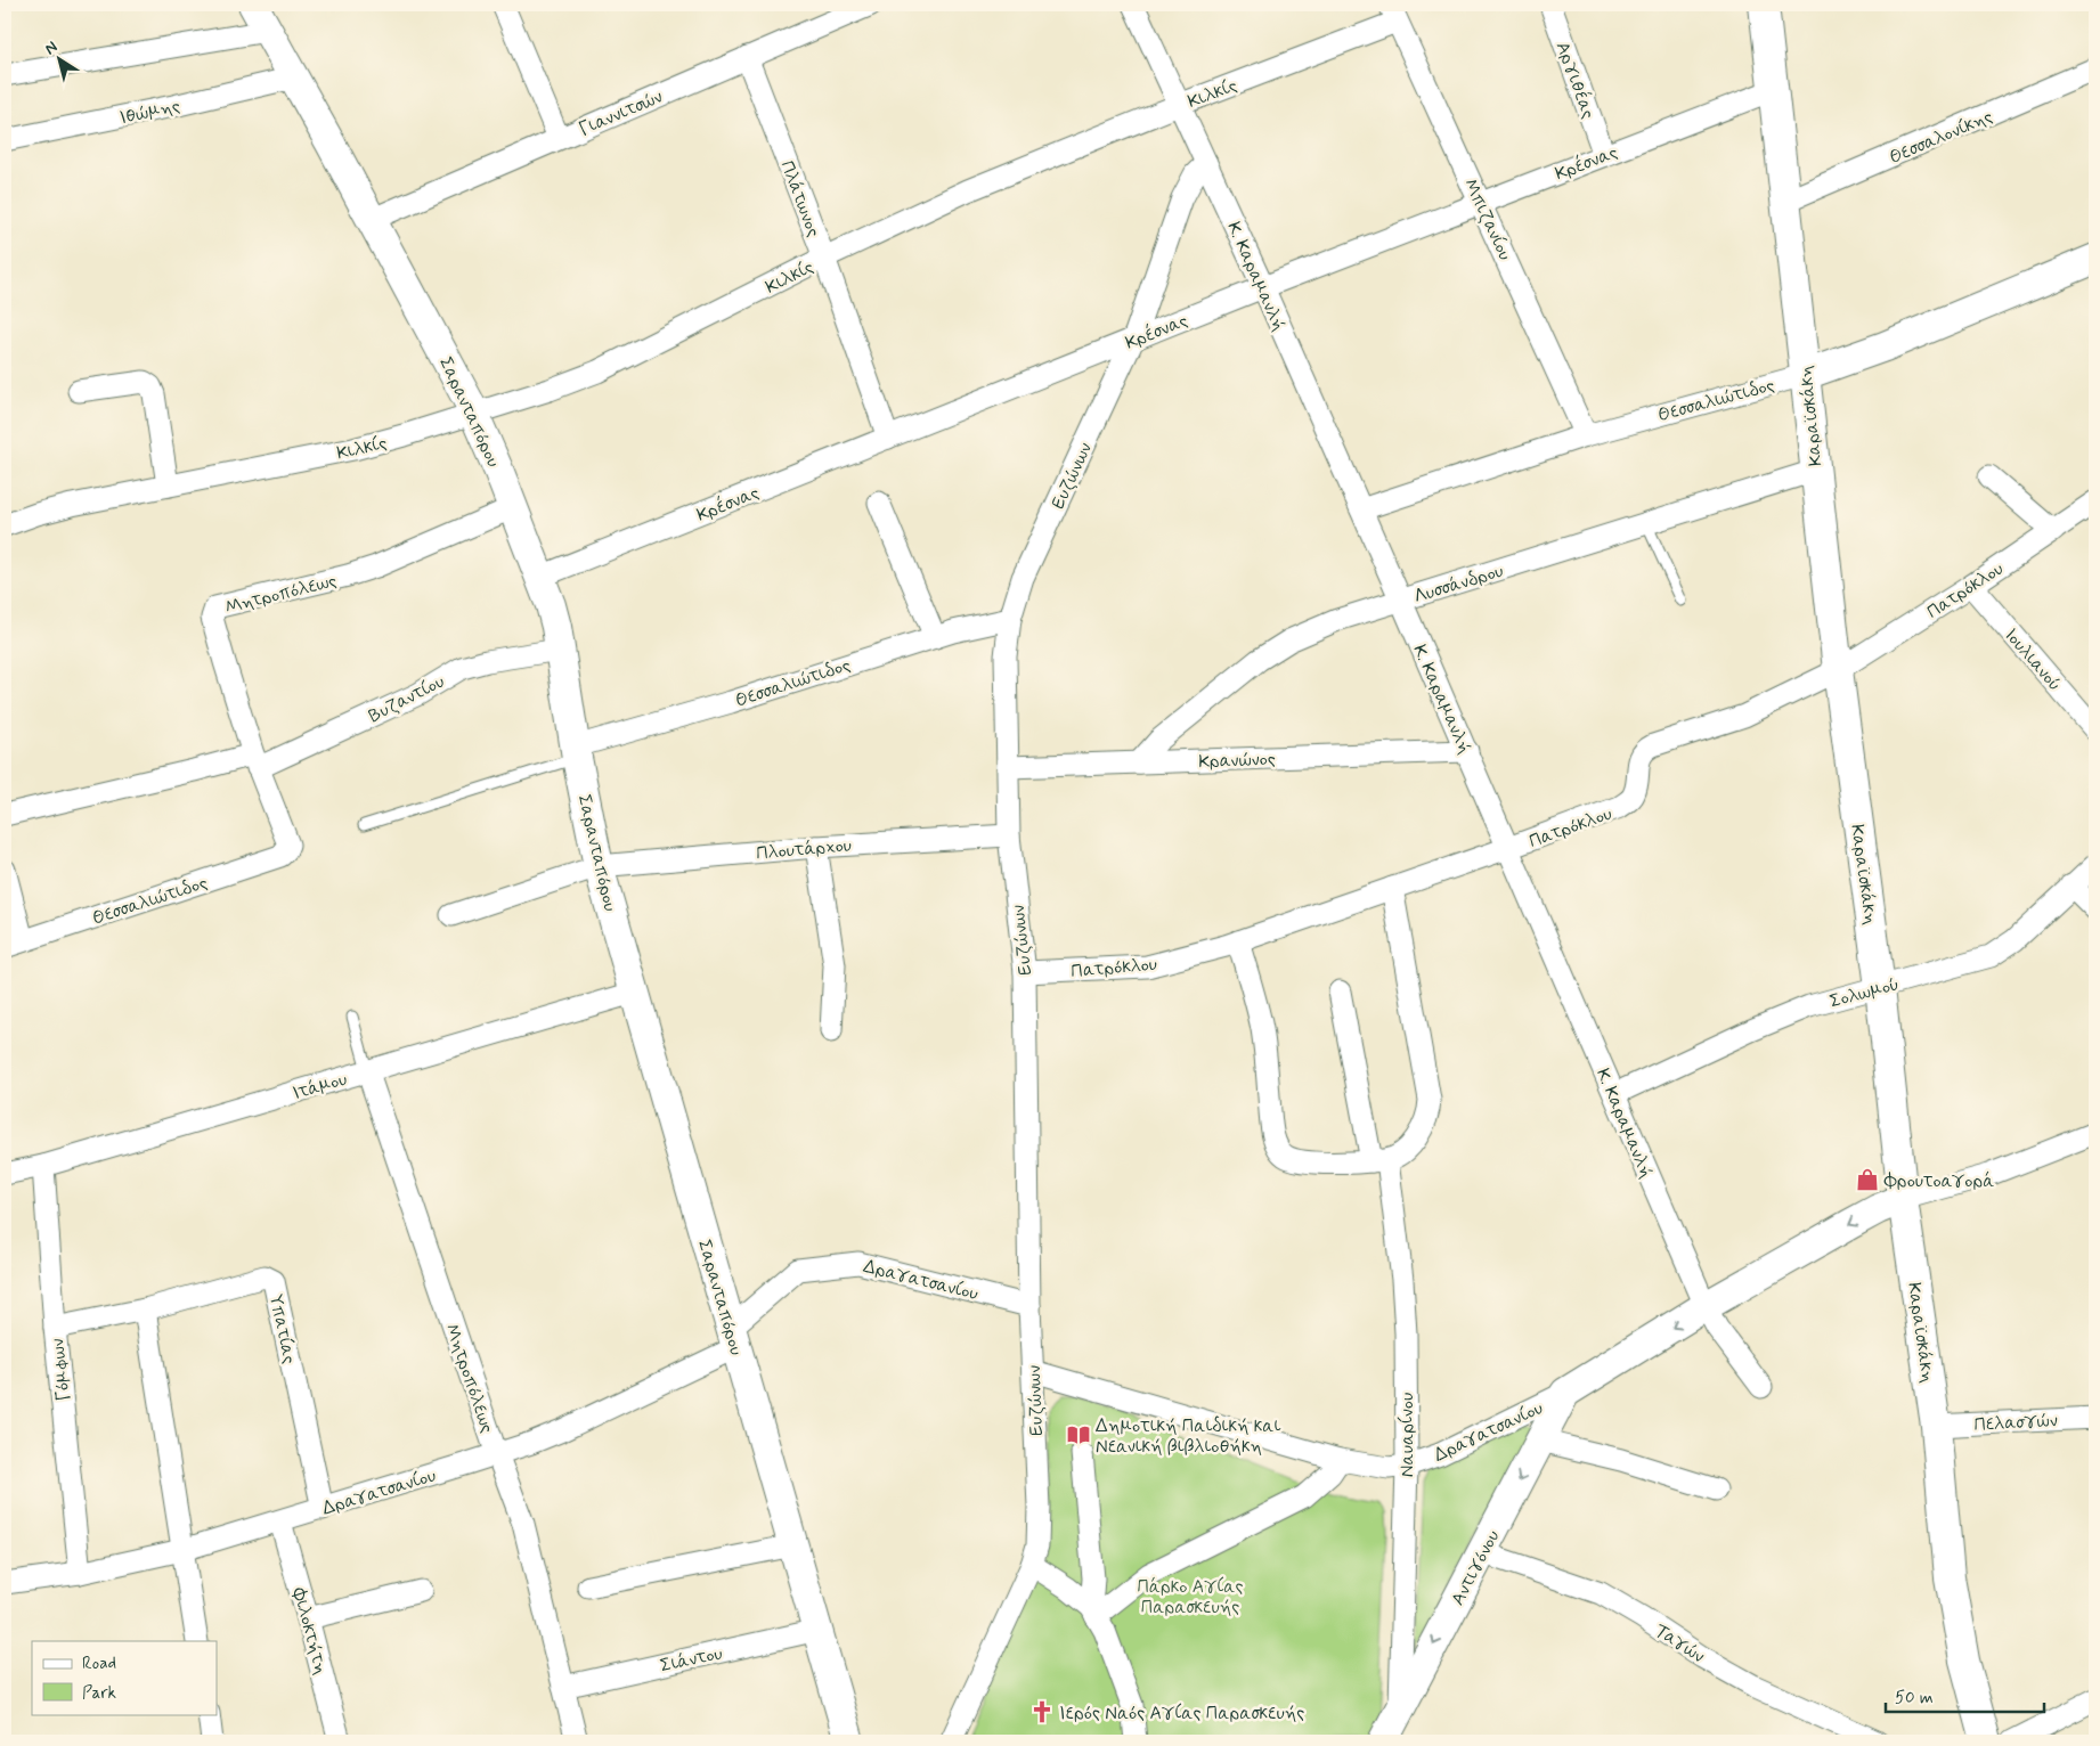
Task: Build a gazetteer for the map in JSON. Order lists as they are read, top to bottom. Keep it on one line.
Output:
{"streets":{"main road":["Θεσσαλιώτιδος","Σαρανταπόρου","Καραϊσκάκη","Δραγατσανίου","Αντιγόνου"],"street":["Αργιθέας","Κιλκίς","Ιθώμης","Γιαννιτσών","Θεσσαλονίκης","Κρέσνας","Πλάτωνος","Μπιζανίου","Κ. Καραμανλή","Ευζώνων","Λυσσάνδρου","Πατρόκλου","Μητροπόλεως","Ιουλιανού","Βυζαντίου","Κρανώνος","Πλουτάρχου","Σολωμού","Ιτάμου","Υπατίας","Γόμφων","Πελασγών","Ναυαρίνου","Φιλοκτήτη","Ταγών","Σιάντου"]},"crossings":[["Αργιθέας","Κρέσνας"],["Κιλκίς","Πλάτωνος"],["Κιλκίς","Μπιζανίου"],["Κιλκίς","Κ. Καραμανλή"],["Κιλκίς","Σαρανταπόρου"],["Ιθώμης","Σαρανταπόρου"],["Γιαννιτσών","Πλάτωνος"],["Γιαννιτσών","Σαρανταπόρου"],["Θεσσαλονίκης","Καραϊσκάκη"],["Κρέσνας","Πλάτωνος"],["Κρέσνας","Μπιζανίου"],["Κρέσνας","Κ. Καραμανλή"],["Κρέσνας","Σαρανταπόρου"],["Κρέσνας","Καραϊσκάκη"],["Κρέσνας","Ευζώνων"],["Μπιζανίου","Θεσσαλιώτιδος"],["Κ. Καραμανλή","Θεσσαλιώτιδος"],["Κ. Καραμανλή","Ευζώνων"],["Κ. Καραμανλή","Λυσσάνδρου"],["Κ. Καραμανλή","Πατρόκλου"],["Κ. Καραμανλή","Κρανώνος"],["Κ. Καραμανλή","Σολωμού"],["Κ. Καραμανλή","Δραγατσανίου"],["Θεσσαλιώτιδος","Σαρανταπόρου"],["Θεσσαλιώτιδος","Καραϊσκάκη"],["Θεσσαλιώτιδος","Ευζώνων"],["Θεσσαλιώτιδος","Μητροπόλεως"],["Σαρανταπόρου","Μητροπόλεως"],["Σαρανταπόρου","Βυζαντίου"],["Σαρανταπόρου","Πλουτάρχου"],["Σαρανταπόρου","Ιτάμου"],["Σαρανταπόρου","Δραγατσανίου"],["Σαρανταπόρου","Σιάντου"],["Καραϊσκάκη","Λυσσάνδρου"],["Καραϊσκάκη","Πατρόκλου"],["Καραϊσκάκη","Σολωμού"],["Καραϊσκάκη","Δραγατσανίου"],["Καραϊσκάκη","Πελασγών"],["Ευζώνων","Πατρόκλου"],["Ευζώνων","Κρανώνος"],["Ευζώνων","Πλουτάρχου"],["Ευζώνων","Δραγατσανίου"],["Λυσσάνδρου","Κρανώνος"],["Πατρόκλου","Ιουλιανού"],["Μητροπόλεως","Βυζαντίου"],["Μητροπόλεως","Ιτάμου"],["Μητροπόλεως","Δραγατσανίου"],["Μητροπόλεως","Σιάντου"],["Ιτάμου","Γόμφων"],["Δραγατσανίου","Υπατίας"],["Δραγατσανίου","Γόμφων"],["Δραγατσανίου","Ναυαρίνου"],["Δραγατσανίου","Αντιγόνου"],["Δραγατσανίου","Φιλοκτήτη"],["Υπατίας","Γόμφων"],["Ναυαρίνου","Αντιγόνου"],["Αντιγόνου","Ταγών"]],"one_way":["Αντιγόνου"],"parks":["Πάρκο Αγίας Παρασκευής"],"places":{"shop":["Φρουτοαγορά"],"library":["Δημοτική Παιδική και Νεανική βιβλιοθήκη"],"church":["Ιερός Ναός Αγίας Παρασκευής"]},"legend":["Road","Park"],"scale_bar":"50 m","north":"top left"}
